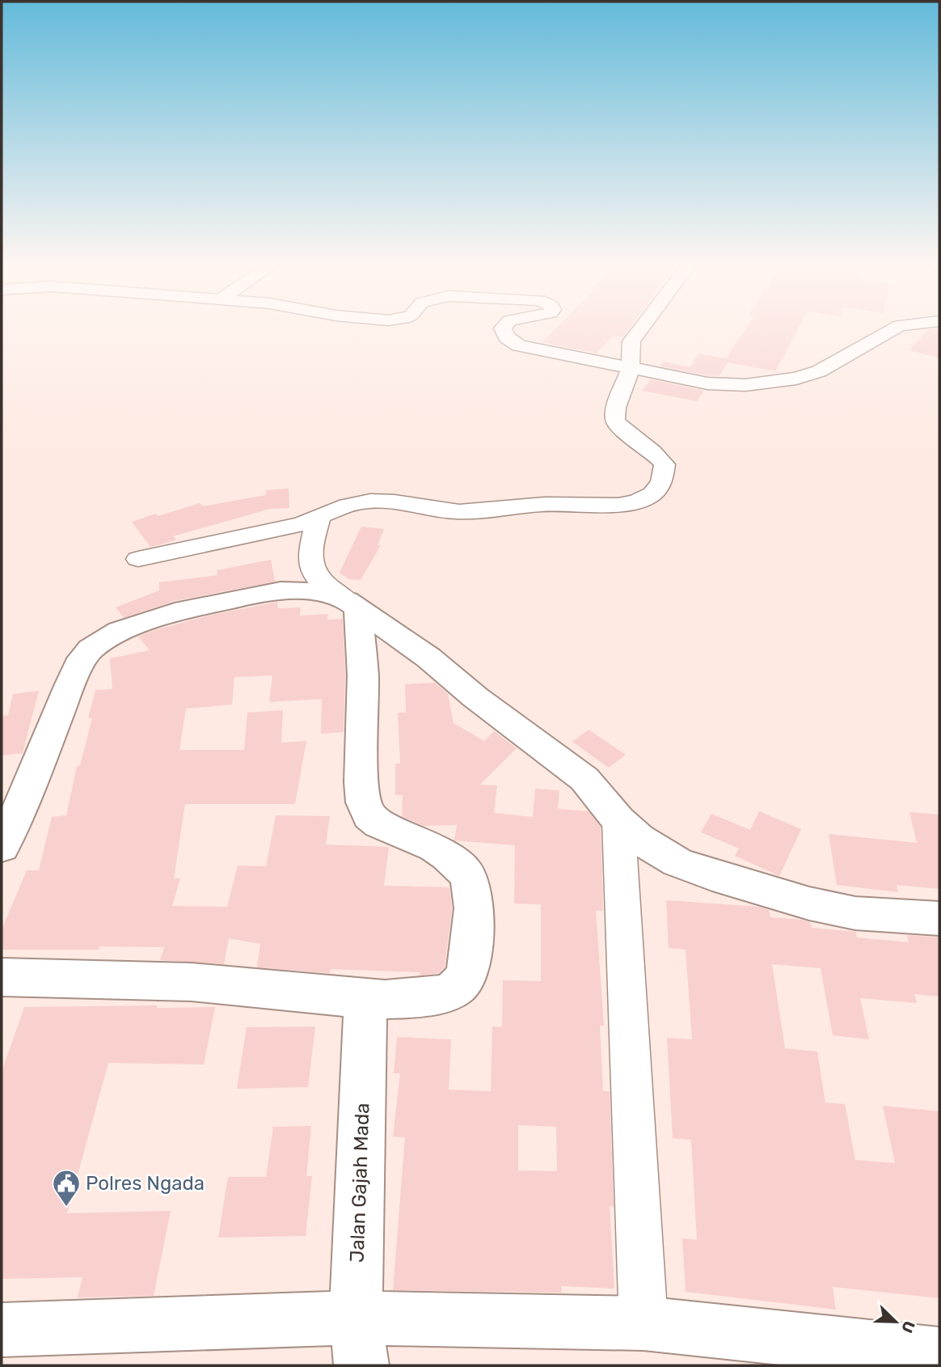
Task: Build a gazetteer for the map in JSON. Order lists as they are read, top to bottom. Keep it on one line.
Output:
{"streets":{"street":["Jalan Gajah Mada"]},"places":{"public building":["Polres Ngada"]},"north":"bottom right"}
